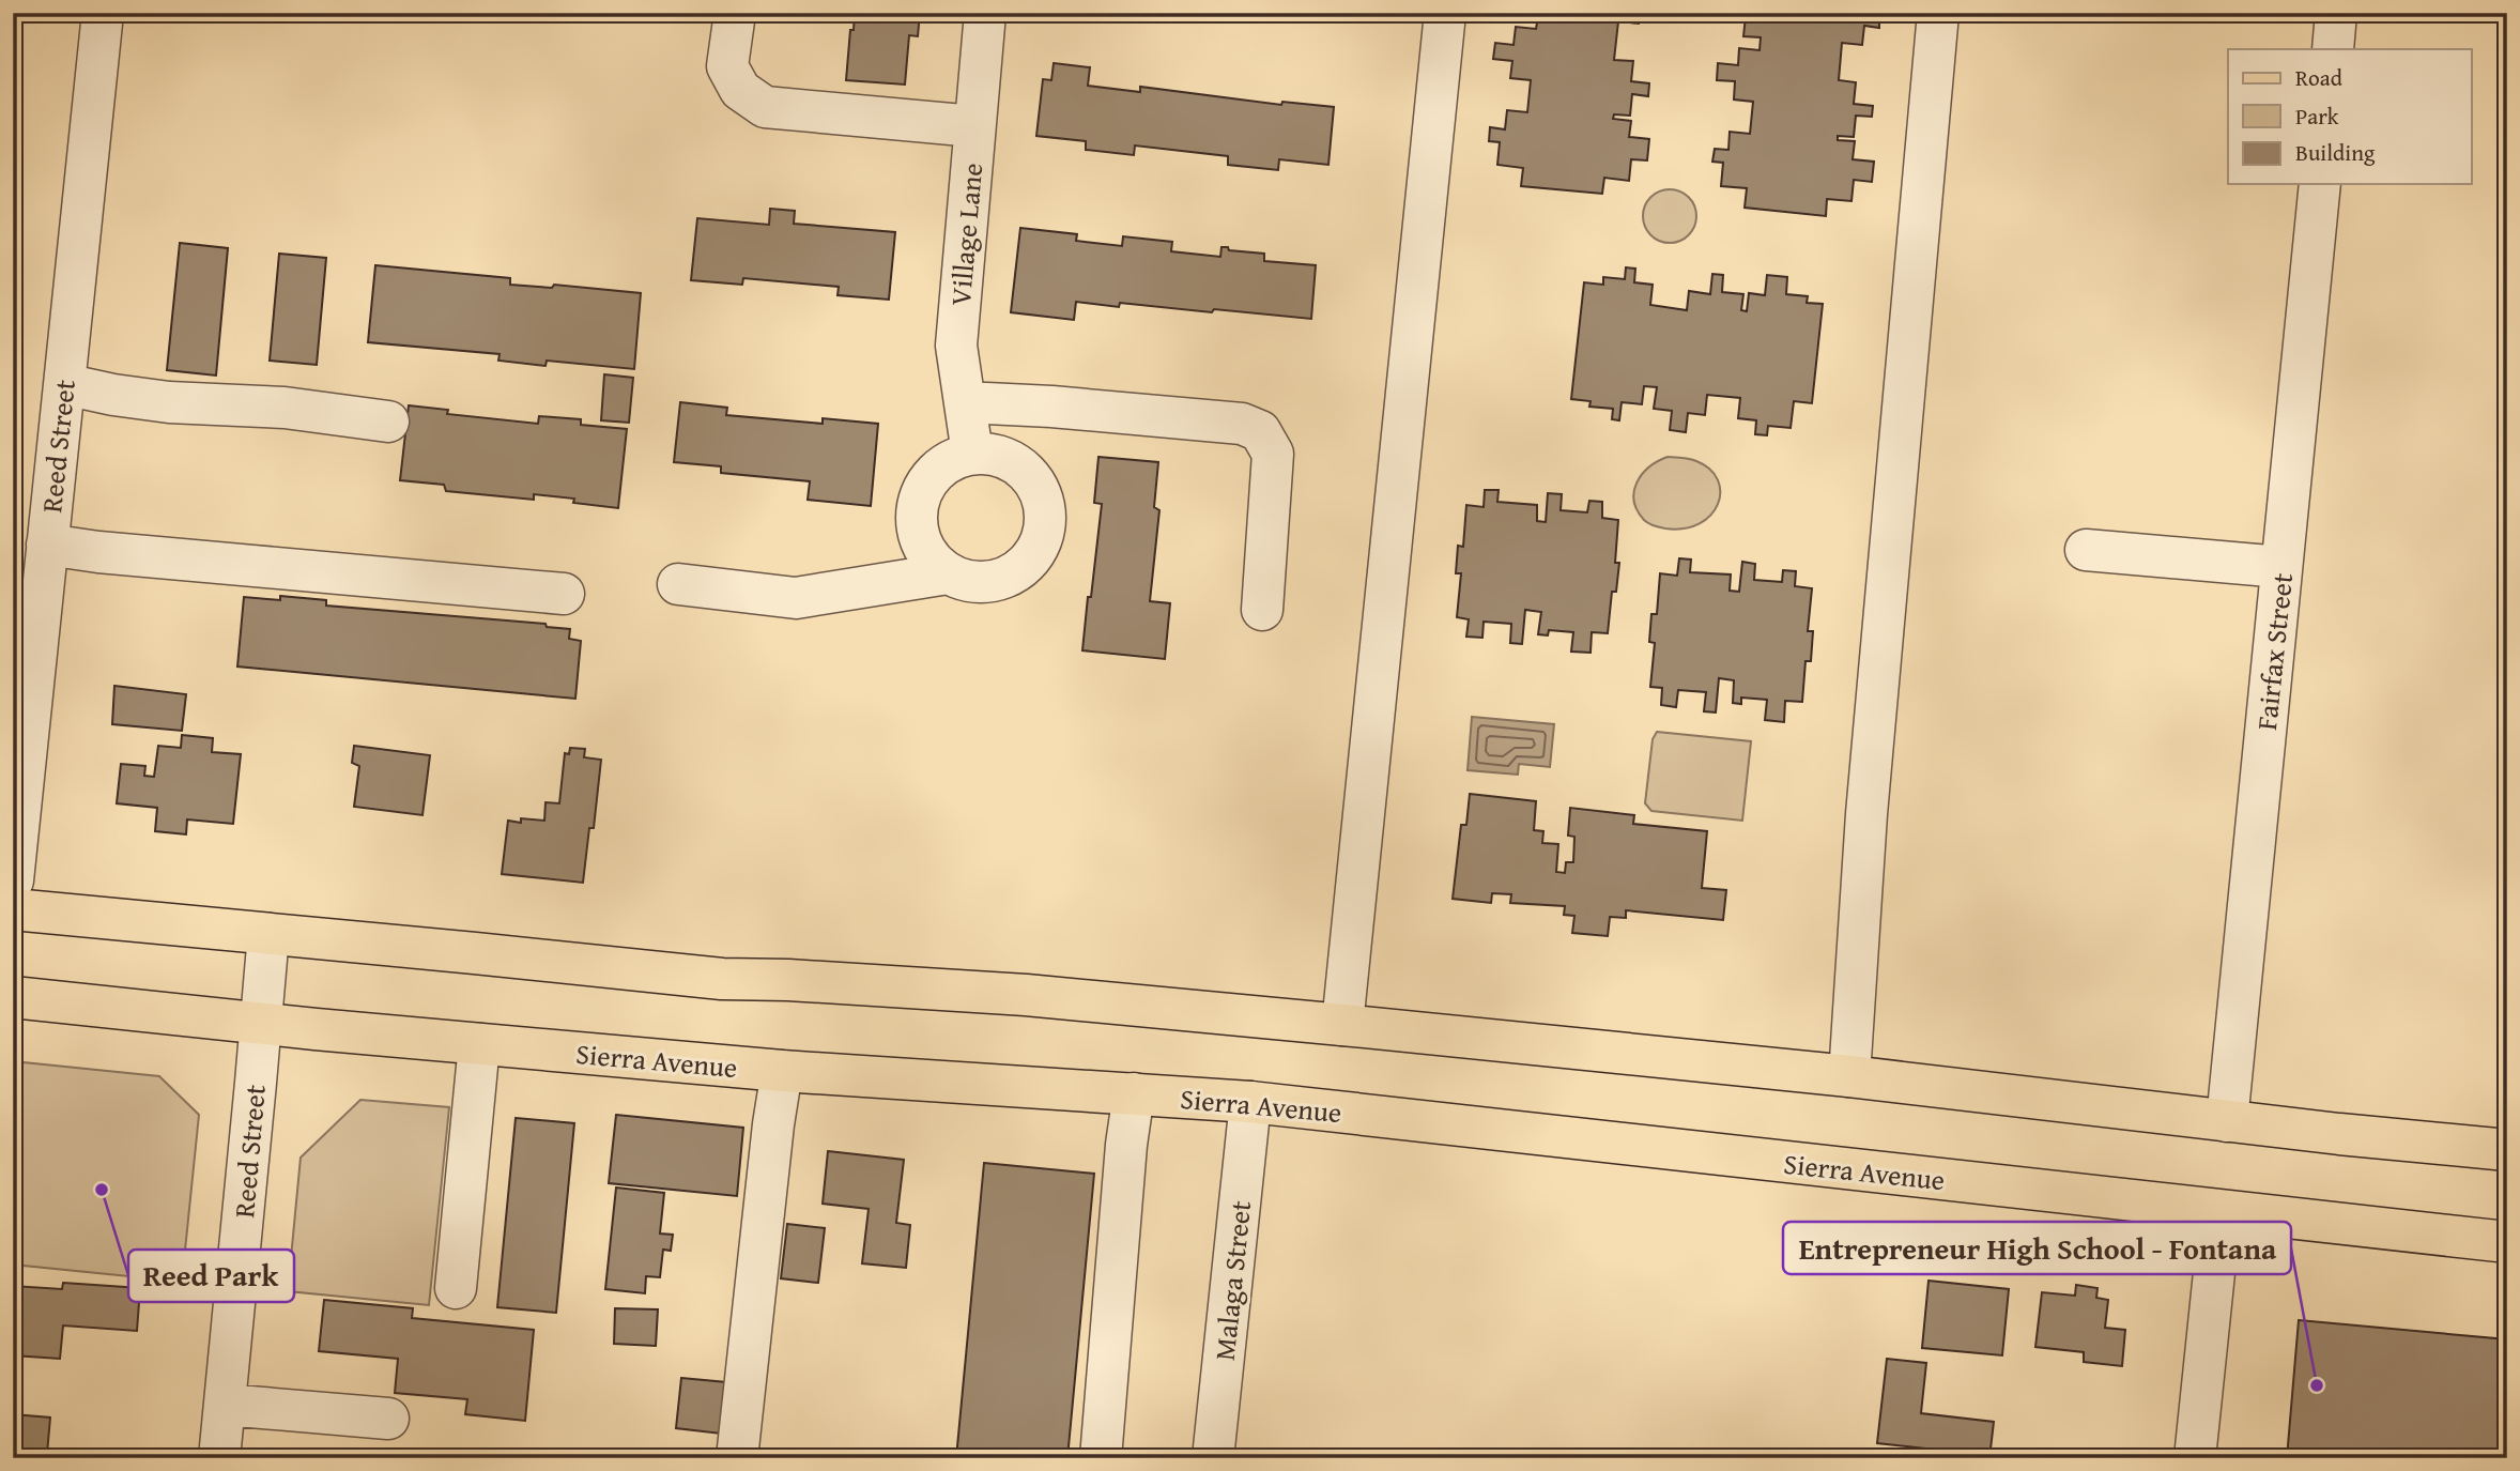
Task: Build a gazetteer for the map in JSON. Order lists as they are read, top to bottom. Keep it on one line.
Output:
{"streets":{"main road":["Sierra Avenue"],"street":["Village Lane","Reed Street","Fairfax Street","Malaga Street"]},"crossings":[["Reed Street","Sierra Avenue"],["Sierra Avenue","Malaga Street"]],"places":["Reed Park","Entrepreneur High School - Fontana"],"legend":["Road","Park","Building"]}
